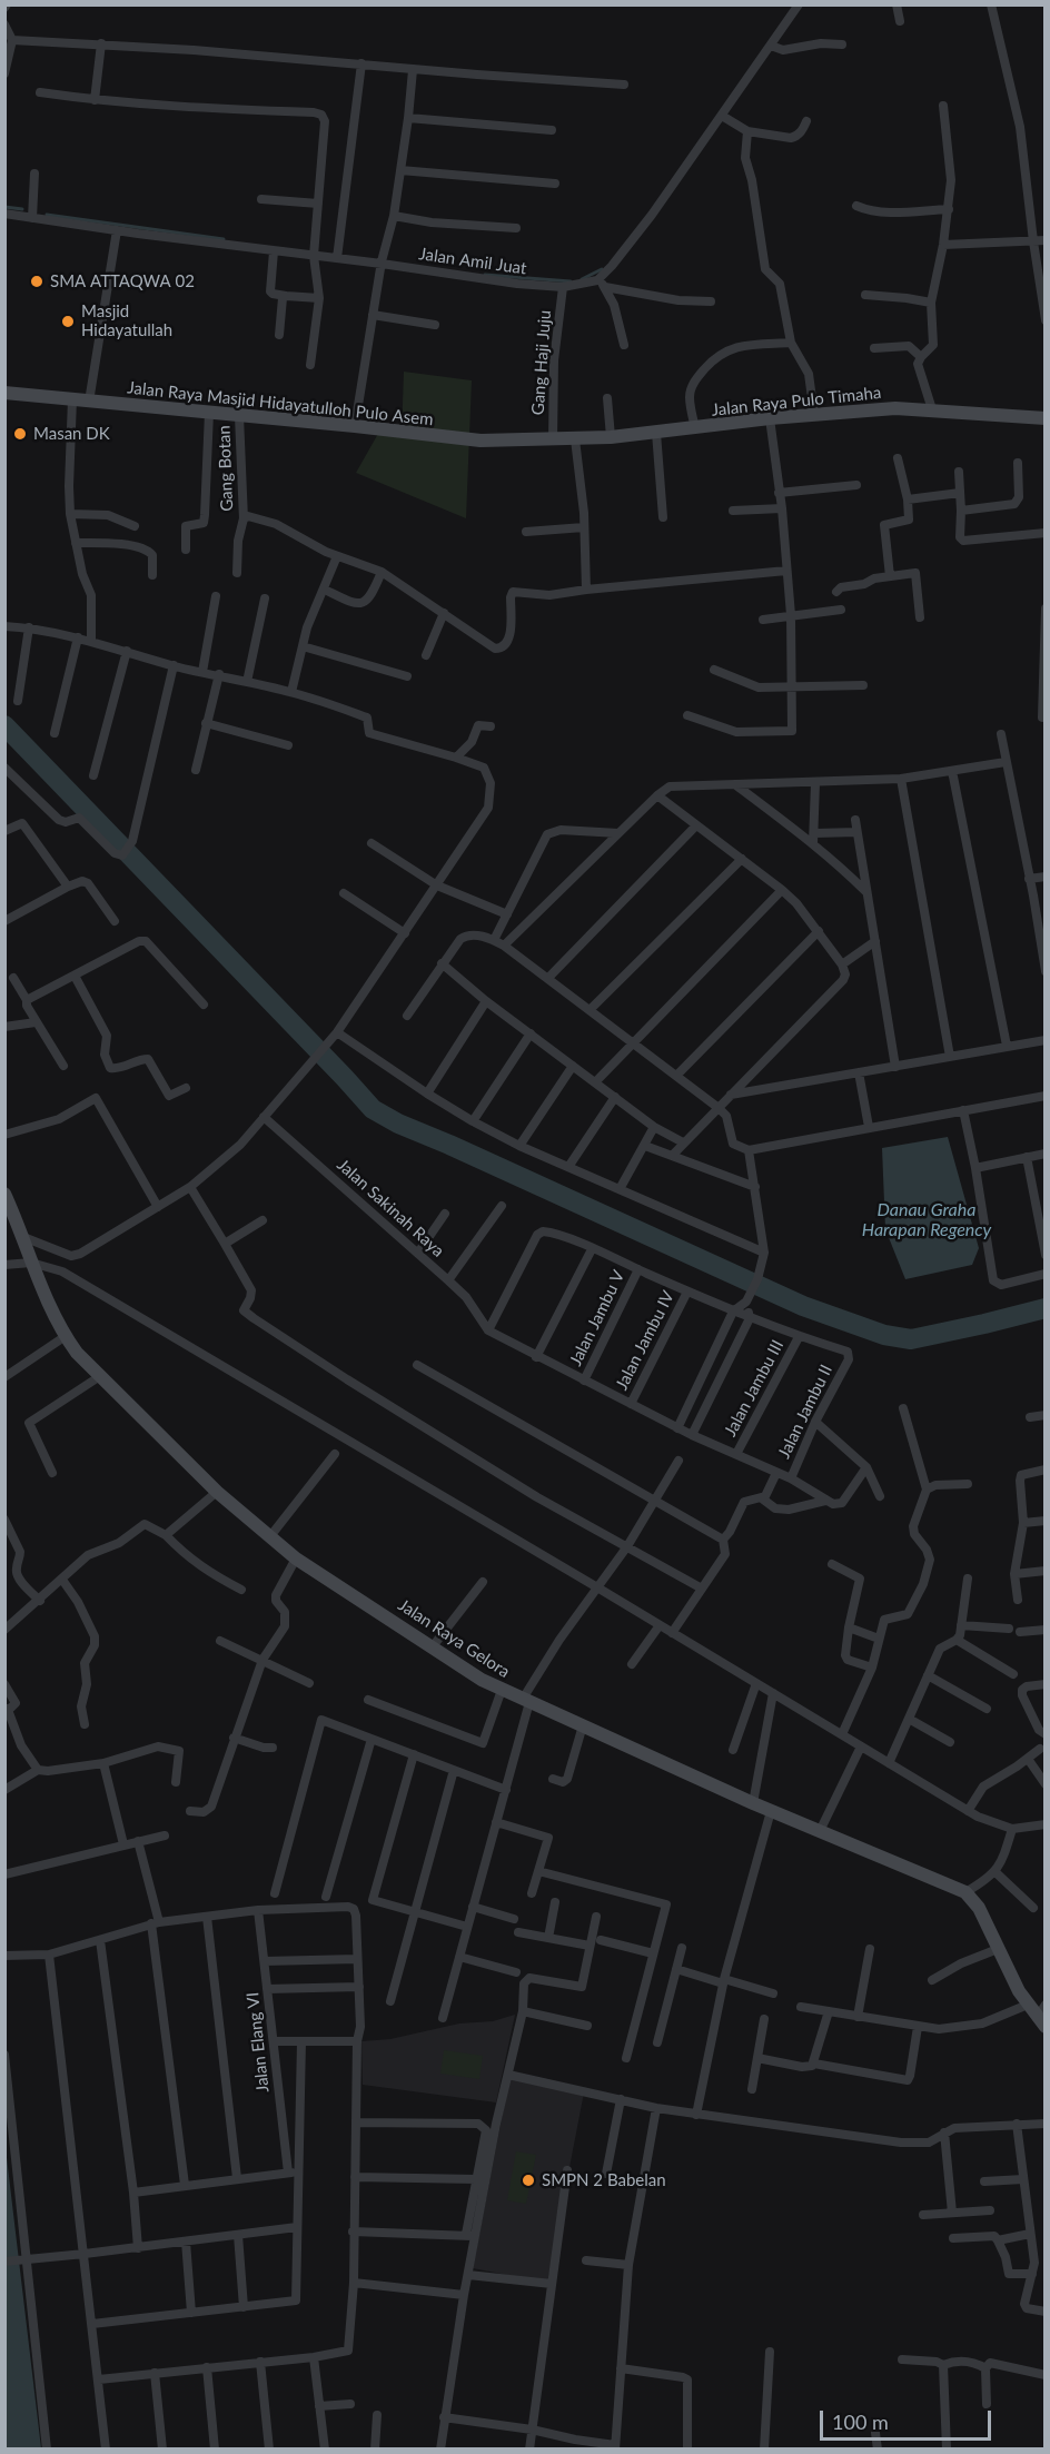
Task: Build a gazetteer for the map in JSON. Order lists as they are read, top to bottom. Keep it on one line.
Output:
{"streets":{"street":["Jalan Amil Juat","Gang Haji Juju","Jalan Raya Pulo Timaha","Jalan Raya Masjid Hidayatulloh Pulo Asem","Gang Botan","Jalan Sakinah Raya","Jalan Jambu V","Jalan Jambu IV","Jalan Jambu III","Jalan Jambu II","Jalan Raya Gelora","Jalan Elang VI"]},"crossings":[["Jalan Amil Juat","Gang Haji Juju"],["Gang Haji Juju","Jalan Raya Pulo Timaha"],["Gang Haji Juju","Jalan Raya Masjid Hidayatulloh Pulo Asem"],["Jalan Raya Pulo Timaha","Jalan Raya Masjid Hidayatulloh Pulo Asem"],["Jalan Raya Masjid Hidayatulloh Pulo Asem","Gang Botan"],["Jalan Jambu III","Jalan Jambu II"]],"water":["Danau Graha Harapan Regency"],"places":["SMA ATTAQWA 02","Masjid Hidayatullah","Masan DK","SMPN 2 Babelan"],"scale_bar":"100 m"}
